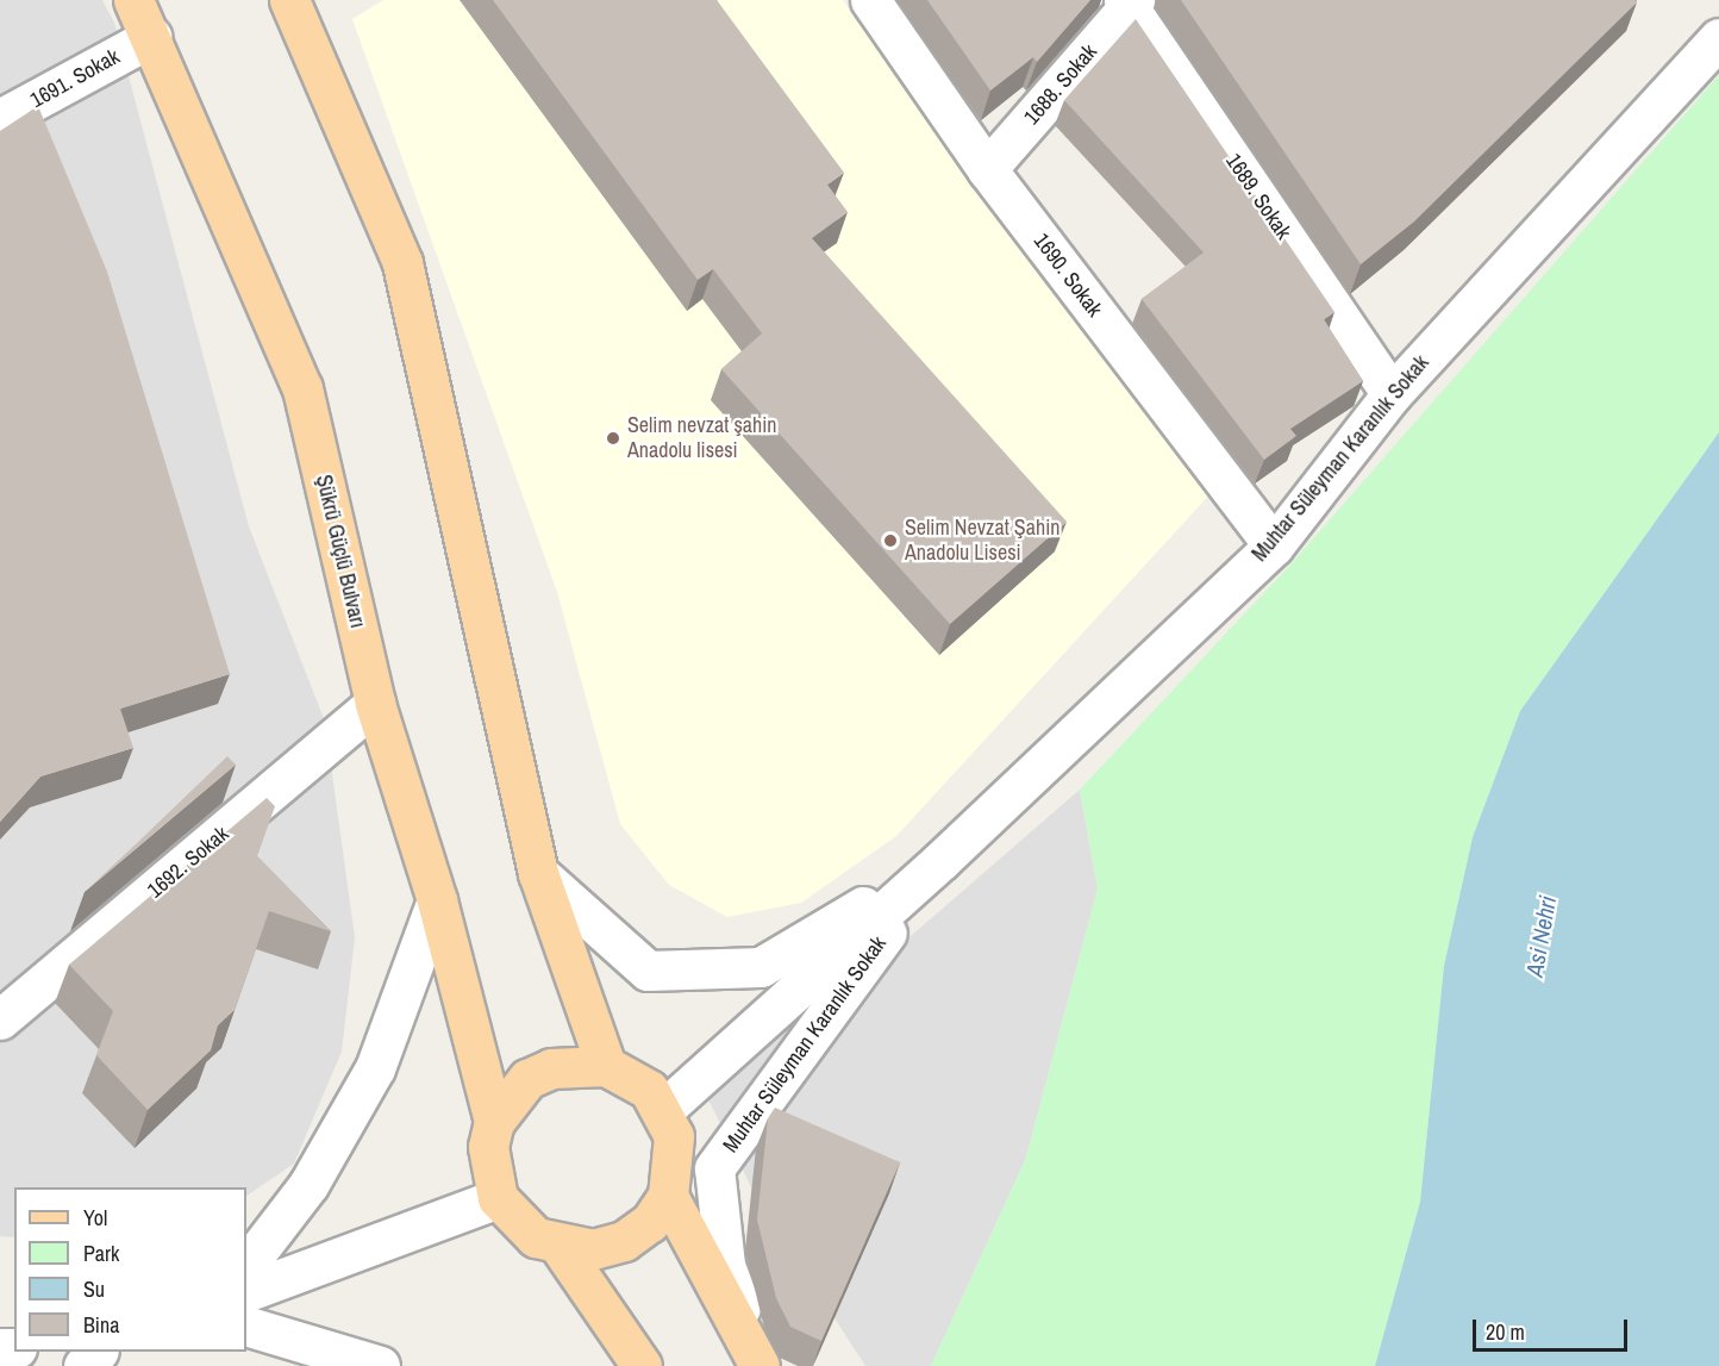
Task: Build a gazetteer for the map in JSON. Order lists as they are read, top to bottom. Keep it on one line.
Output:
{"streets":{"main road":["Şükrü Güçlü Bulvarı"],"street":["1691. Sokak","1688. Sokak","1689. Sokak","1690. Sokak","Muhtar Süleyman Karanlık Sokak","1692. Sokak"]},"crossings":[["1691. Sokak","Şükrü Güçlü Bulvarı"],["1688. Sokak","1689. Sokak"],["1688. Sokak","1690. Sokak"],["1689. Sokak","Muhtar Süleyman Karanlık Sokak"],["1690. Sokak","Muhtar Süleyman Karanlık Sokak"],["Muhtar Süleyman Karanlık Sokak","Şükrü Güçlü Bulvarı"],["Şükrü Güçlü Bulvarı","1692. Sokak"]],"water":["Asi Nehri"],"places":["Selim nevzat şahin Anadolu lisesi","Selim Nevzat Şahin Anadolu Lisesi"],"legend":["Yol","Park","Su","Bina"],"scale_bar":"20 m"}
